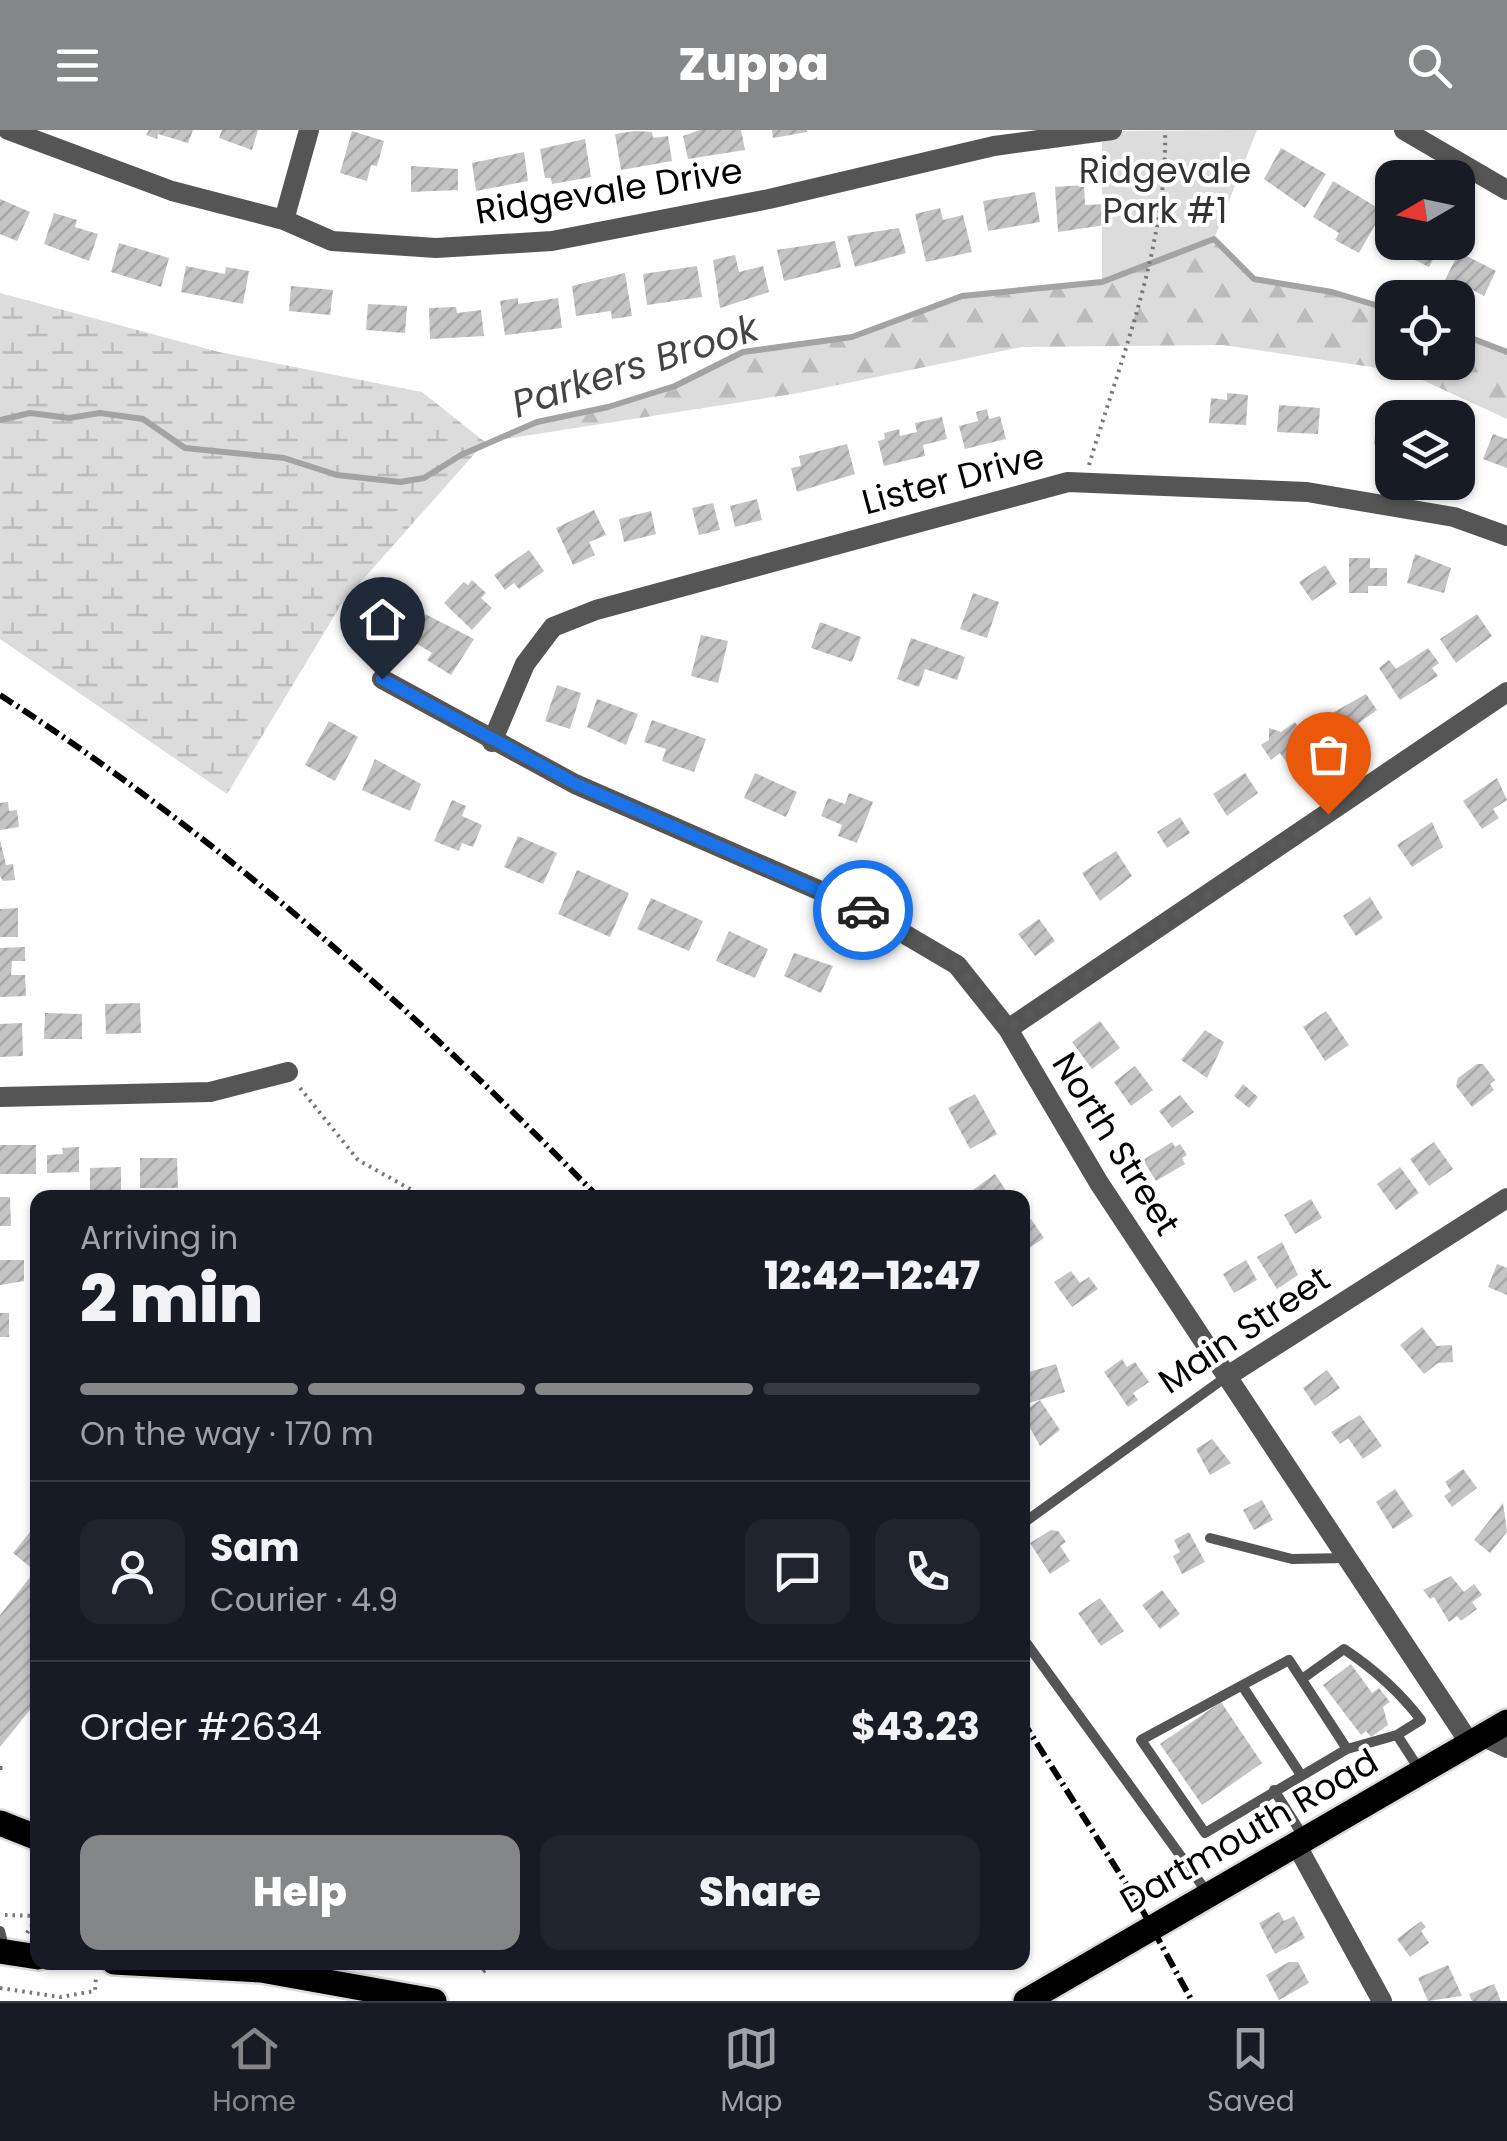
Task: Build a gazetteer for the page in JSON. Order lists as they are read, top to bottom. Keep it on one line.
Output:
{"streets":{"main road":["Dartmouth Road"],"street":["Ridgevale Drive","Lister Drive","North Street","Main Street"]},"crossings":[["Lister Drive","North Street"],["North Street","Main Street"],["North Street","Dartmouth Road"]],"water":["Parkers Brook"],"parks":["Ridgevale Park #1"],"north":"left","page":{"header":"Zuppa","heading":["2 min","Arriving in","12:42–12:47"],"panel":["Sam","Courier · 4.9","Order #2634","$43.23"],"bar":"On the way · 170 m","buttons":["Help","Share"],"tabs":["Home","Map","Saved"]}}
